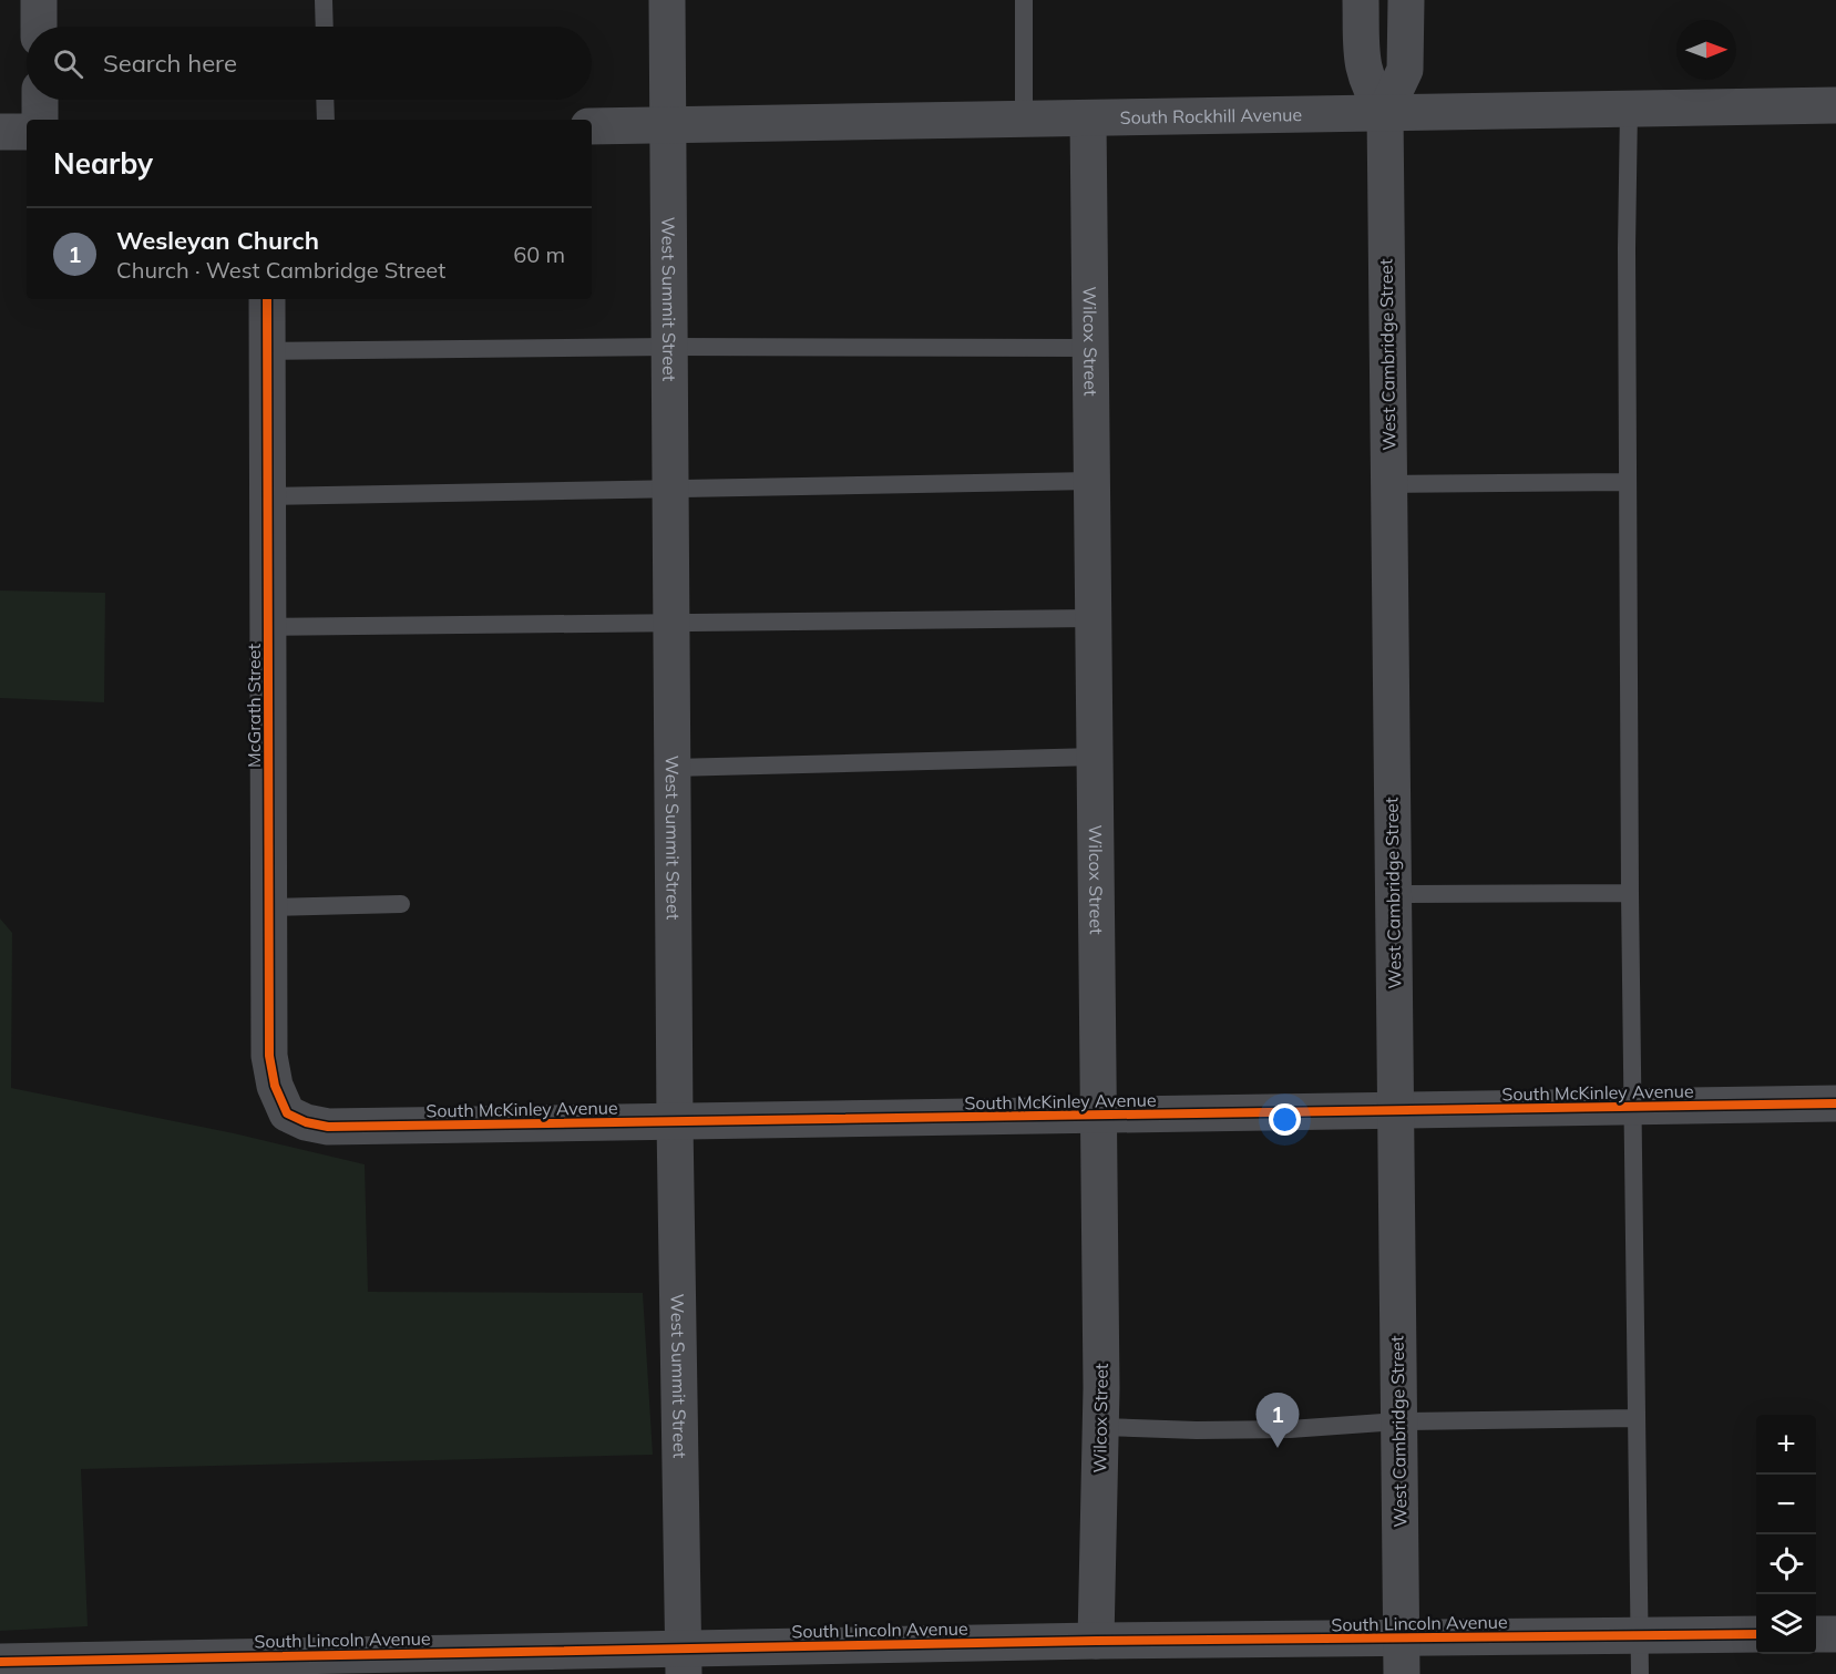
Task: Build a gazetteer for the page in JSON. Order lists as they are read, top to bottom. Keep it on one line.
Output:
{"streets":{"street":["South Rockhill Avenue","West Summit Street","Wilcox Street","West Cambridge Street","McGrath Street","South McKinley Avenue","South Lincoln Avenue"]},"crossings":[["South Rockhill Avenue","West Summit Street"],["South Rockhill Avenue","Wilcox Street"],["South Rockhill Avenue","West Cambridge Street"],["West Summit Street","South McKinley Avenue"],["West Summit Street","South Lincoln Avenue"],["Wilcox Street","South McKinley Avenue"],["Wilcox Street","South Lincoln Avenue"],["West Cambridge Street","South McKinley Avenue"],["West Cambridge Street","South Lincoln Avenue"],["McGrath Street","South McKinley Avenue"]],"north":"right","page":{"search":"Search here","heading":"Nearby","list":[{"mark":"1","name":"Wesleyan Church","note":"Church · West Cambridge Street","value":"60 m"}],"pins":"1","map_buttons":["+","−"]}}
